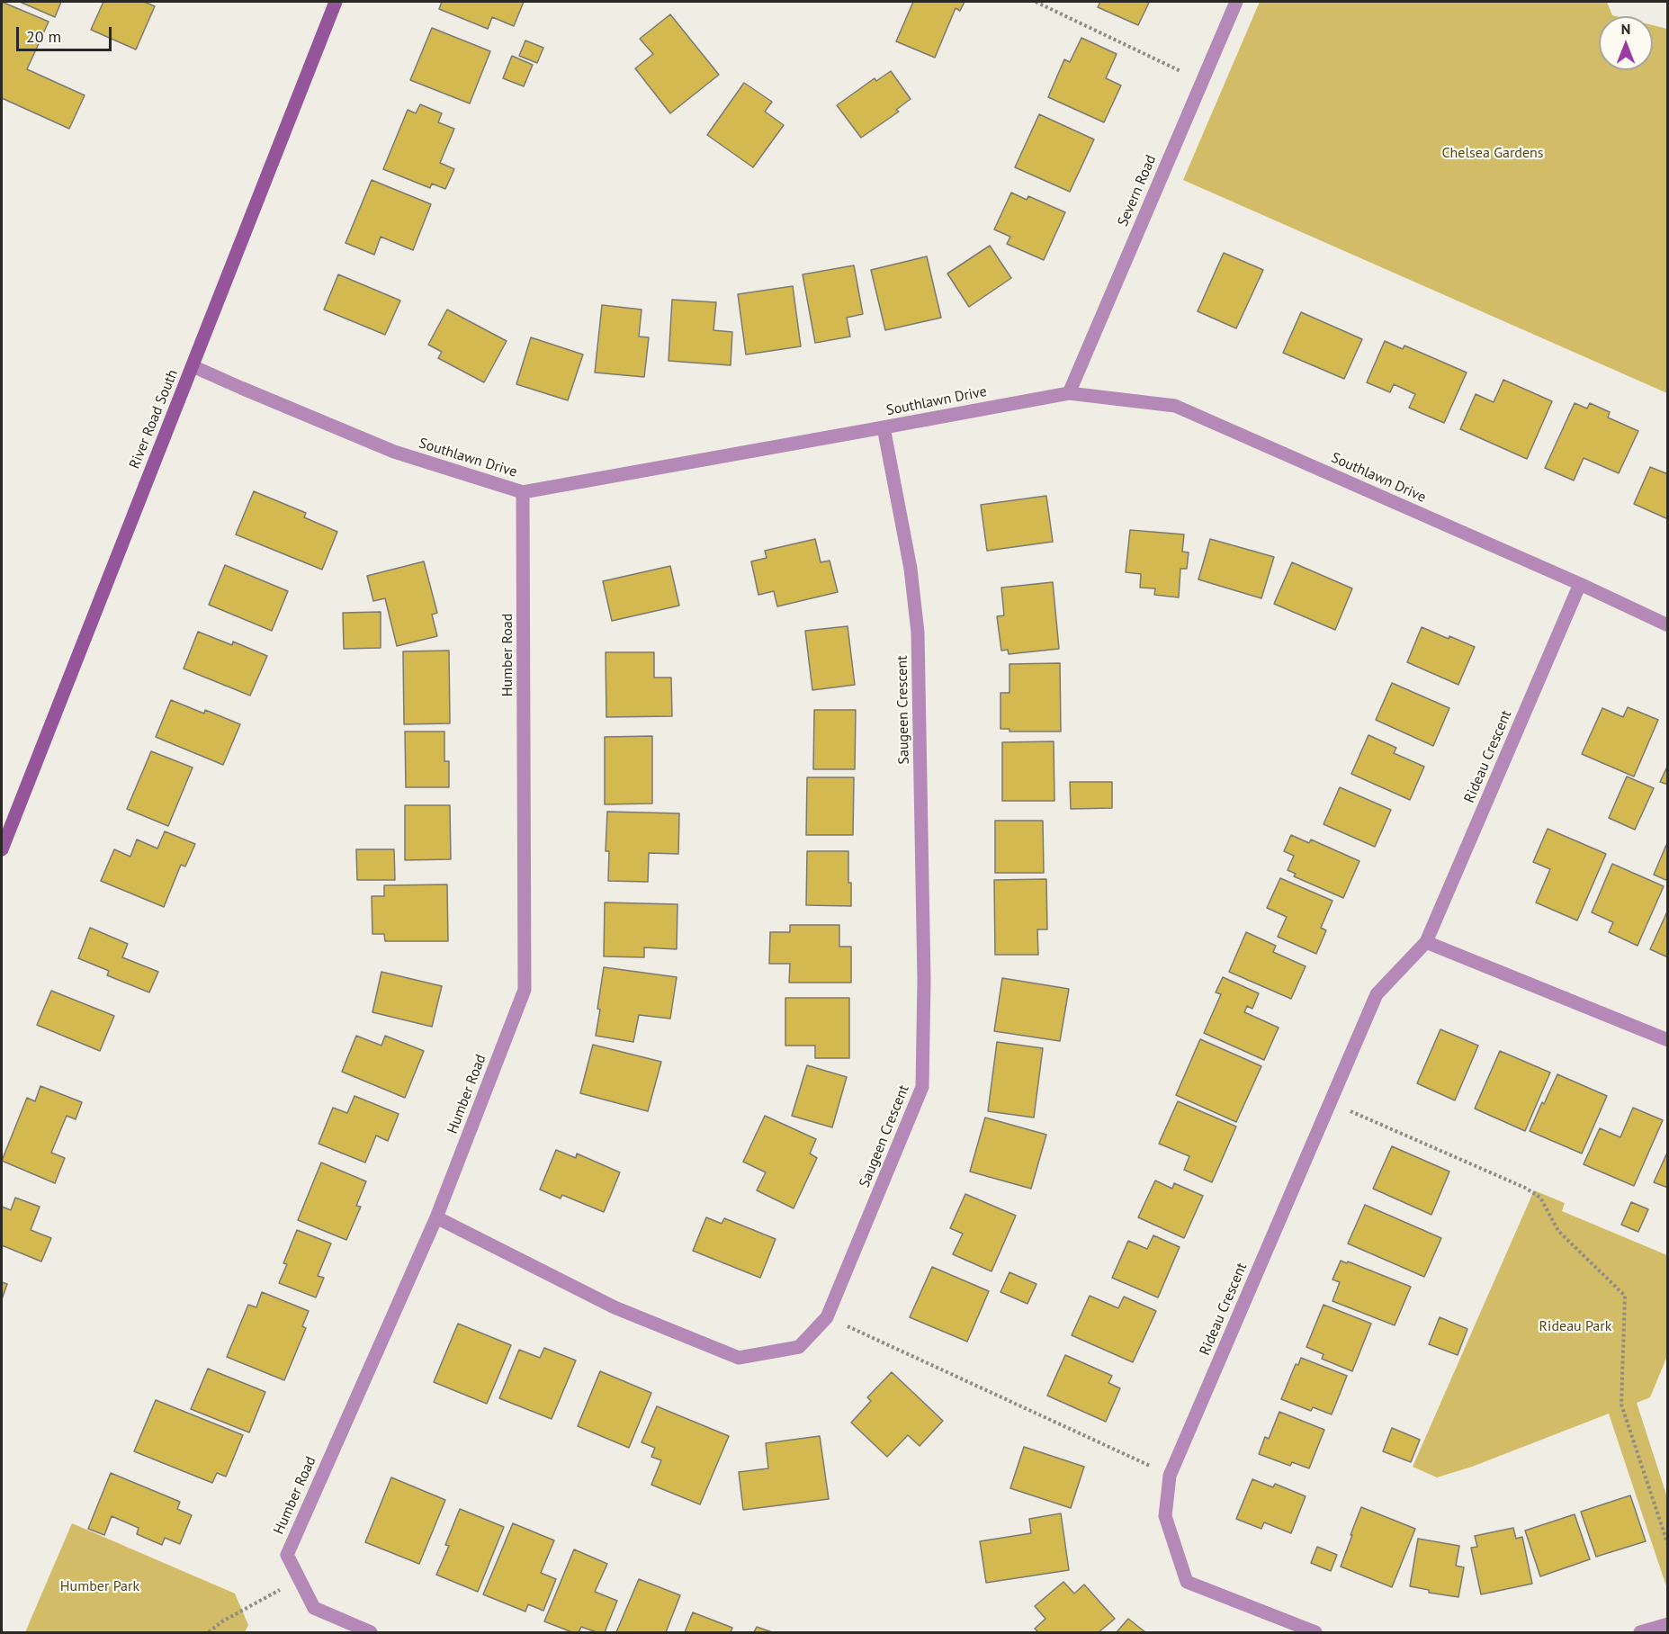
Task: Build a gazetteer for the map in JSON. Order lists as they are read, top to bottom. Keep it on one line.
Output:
{"streets":{"street":["Severn Road","Southlawn Drive","River Road South","Humber Road","Saugeen Crescent","Rideau Crescent"]},"crossings":[["Severn Road","Southlawn Drive"],["Southlawn Drive","River Road South"],["Southlawn Drive","Humber Road"],["Southlawn Drive","Saugeen Crescent"],["Southlawn Drive","Rideau Crescent"],["Humber Road","Saugeen Crescent"]],"parks":["Chelsea Gardens","Rideau Park","Humber Park"],"scale_bar":"20 m","north":"top"}
